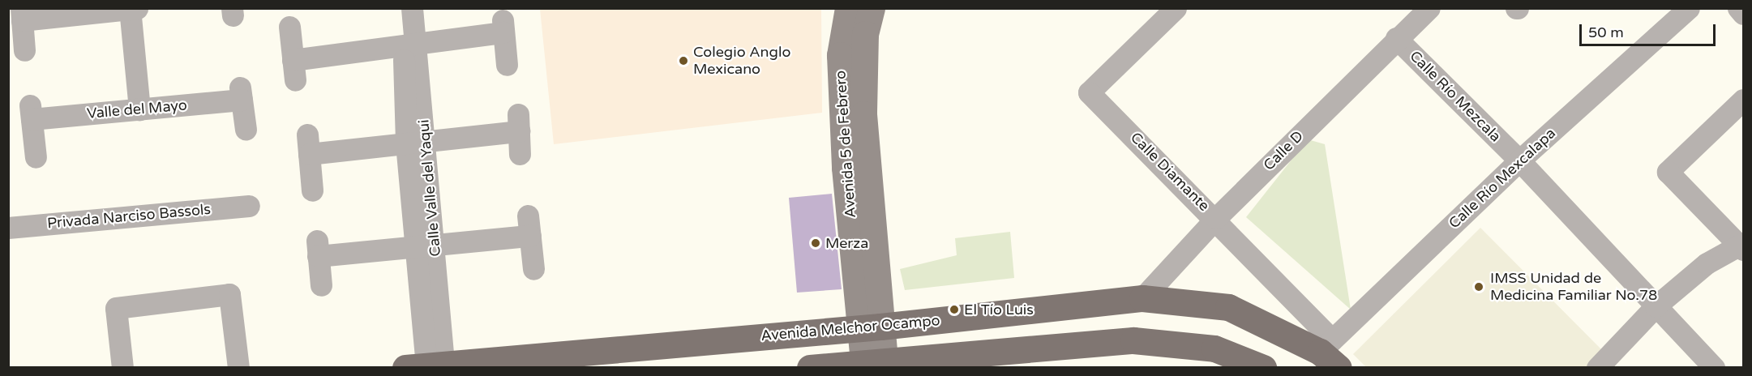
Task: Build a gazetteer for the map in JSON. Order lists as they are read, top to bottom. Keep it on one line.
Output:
{"streets":{"main road":["Avenida Melchor Ocampo"],"street":["Calle Río Mezcala","Valle del Mayo","Avenida 5 de Febrero","Calle D","Calle Diamante","Calle Río Mexcalapa","Calle Valle del Yaqui","Privada Narciso Bassols"]},"crossings":[["Calle Río Mezcala","Calle D"],["Calle Río Mezcala","Calle Río Mexcalapa"],["Avenida 5 de Febrero","Avenida Melchor Ocampo"],["Calle D","Calle Diamante"],["Calle D","Avenida Melchor Ocampo"],["Calle Diamante","Calle Río Mexcalapa"],["Calle Diamante","Avenida Melchor Ocampo"],["Calle Río Mexcalapa","Avenida Melchor Ocampo"],["Calle Valle del Yaqui","Avenida Melchor Ocampo"]],"places":["Colegio Anglo Mexicano","Merza","IMSS Unidad de Medicina Familiar No.78","El Tío Luis"],"scale_bar":"50 m"}
